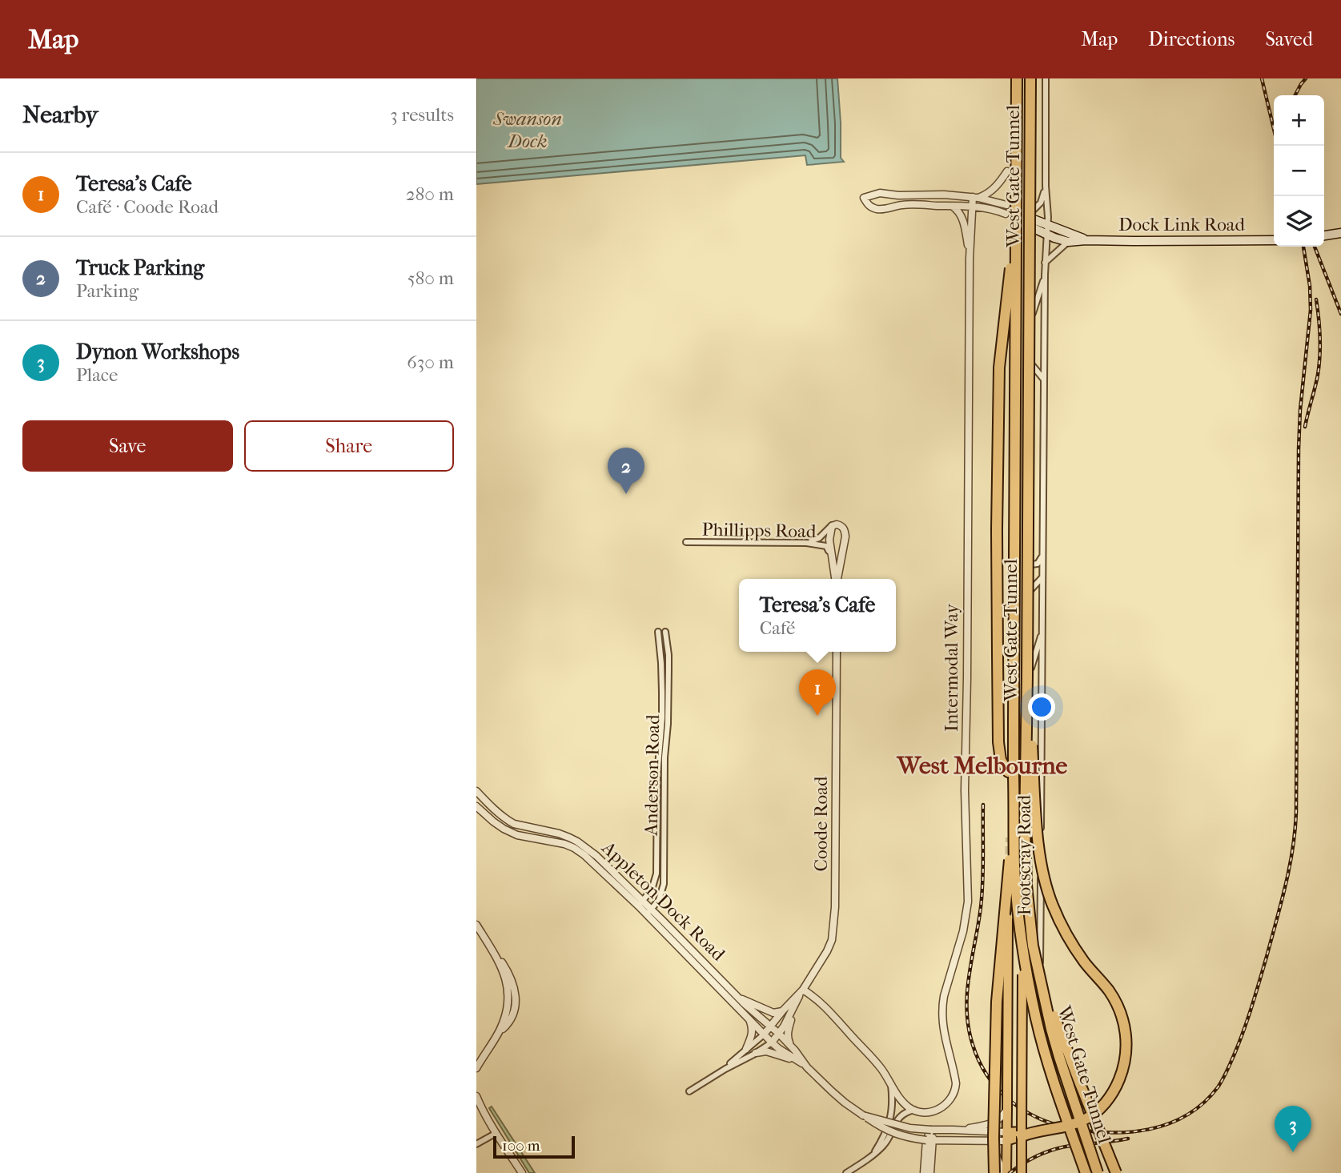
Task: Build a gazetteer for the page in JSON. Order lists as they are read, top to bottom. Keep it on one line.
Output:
{"streets":{"highway":["West Gate Tunnel"],"main road":["Dock Link Road","Footscray Road","Appleton Dock Road"],"street":["Phillipps Road","Intermodal Way","Anderson Road","Coode Road"]},"crossings":[["West Gate Tunnel","Footscray Road"],["Dock Link Road","Footscray Road"],["Anderson Road","Appleton Dock Road"],["Coode Road","Appleton Dock Road"],["Footscray Road","Appleton Dock Road"]],"districts":["West Melbourne"],"water":["Swanson Dock"],"scale_bar":"100 m","page":{"header":"Map","nav":["Map","Directions","Saved"],"heading":["Nearby","3 results"],"map_buttons":["+","−"],"list":[{"mark":"1","name":"Teresa's Cafe","note":"Café · Coode Road","value":"280 m"},{"mark":"2","name":"Truck Parking","note":"Parking","value":"580 m"},{"mark":"3","name":"Dynon Workshops","note":"Place","value":"630 m"}],"buttons":["Save","Share"],"pins":["2","1","3"],"popup":["Teresa's Cafe","Café"],"scale":"100 m"}}
